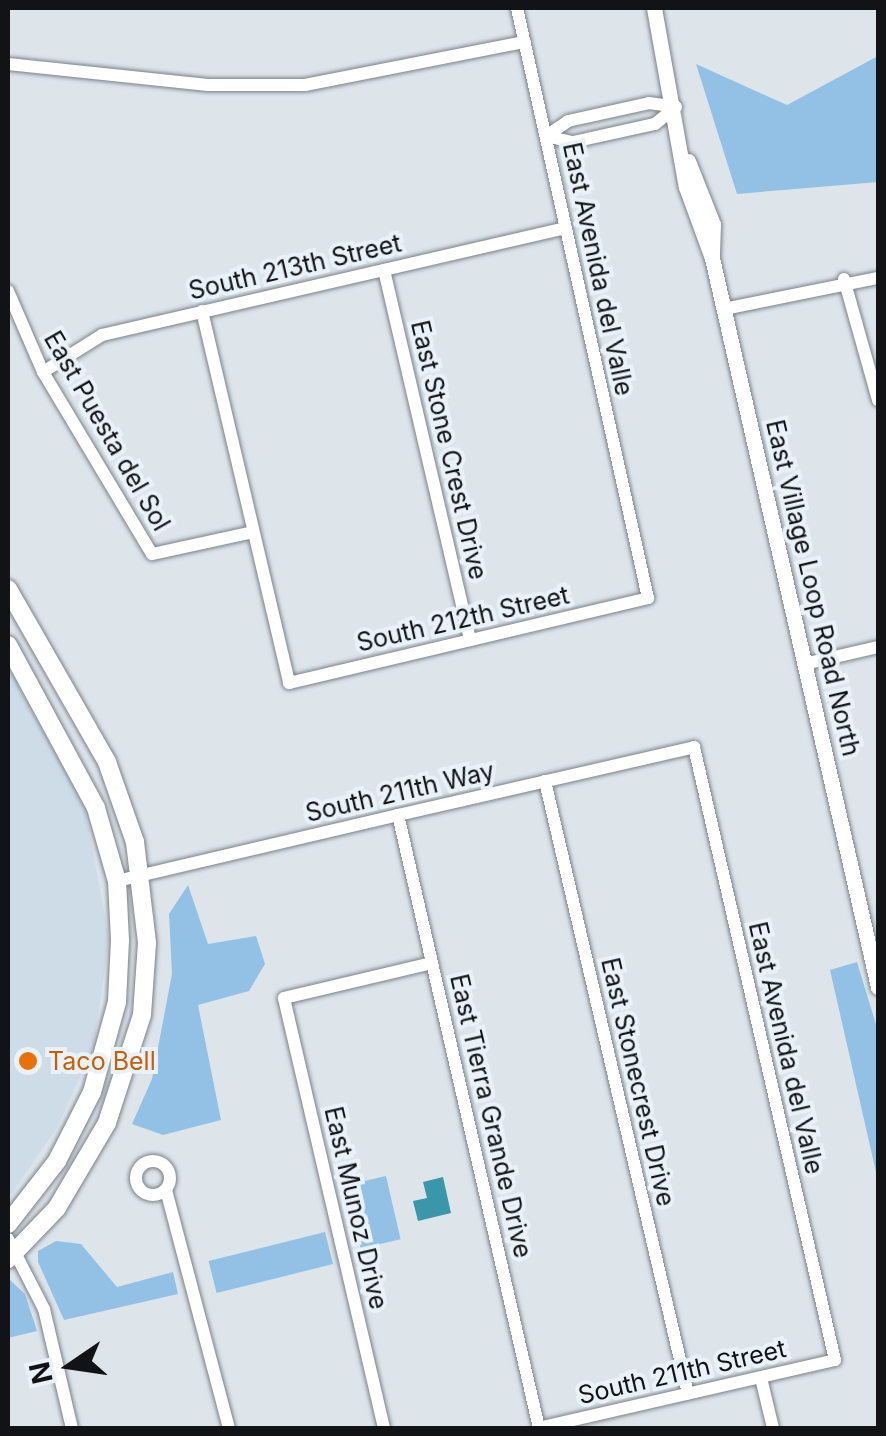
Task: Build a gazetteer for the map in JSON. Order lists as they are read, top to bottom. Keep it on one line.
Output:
{"streets":{"street":["South 213th Street","East Avenida del Valle","East Puesta del Sol","East Stone Crest Drive","East Village Loop Road North","South 212th Street","South 211th Way","East Stonecrest Drive","East Tierra Grande Drive","East Munoz Drive","South 211th Street"]},"crossings":[["South 213th Street","East Avenida del Valle"],["South 213th Street","East Puesta del Sol"],["South 213th Street","East Stone Crest Drive"],["East Avenida del Valle","South 212th Street"],["East Avenida del Valle","South 211th Way"],["East Avenida del Valle","South 211th Street"],["East Puesta del Sol","South 212th Street"],["East Stone Crest Drive","South 212th Street"],["South 211th Way","East Stonecrest Drive"],["South 211th Way","East Tierra Grande Drive"],["East Stonecrest Drive","South 211th Street"],["East Tierra Grande Drive","East Munoz Drive"],["East Tierra Grande Drive","South 211th Street"]],"places":["Taco Bell"],"north":"left"}
